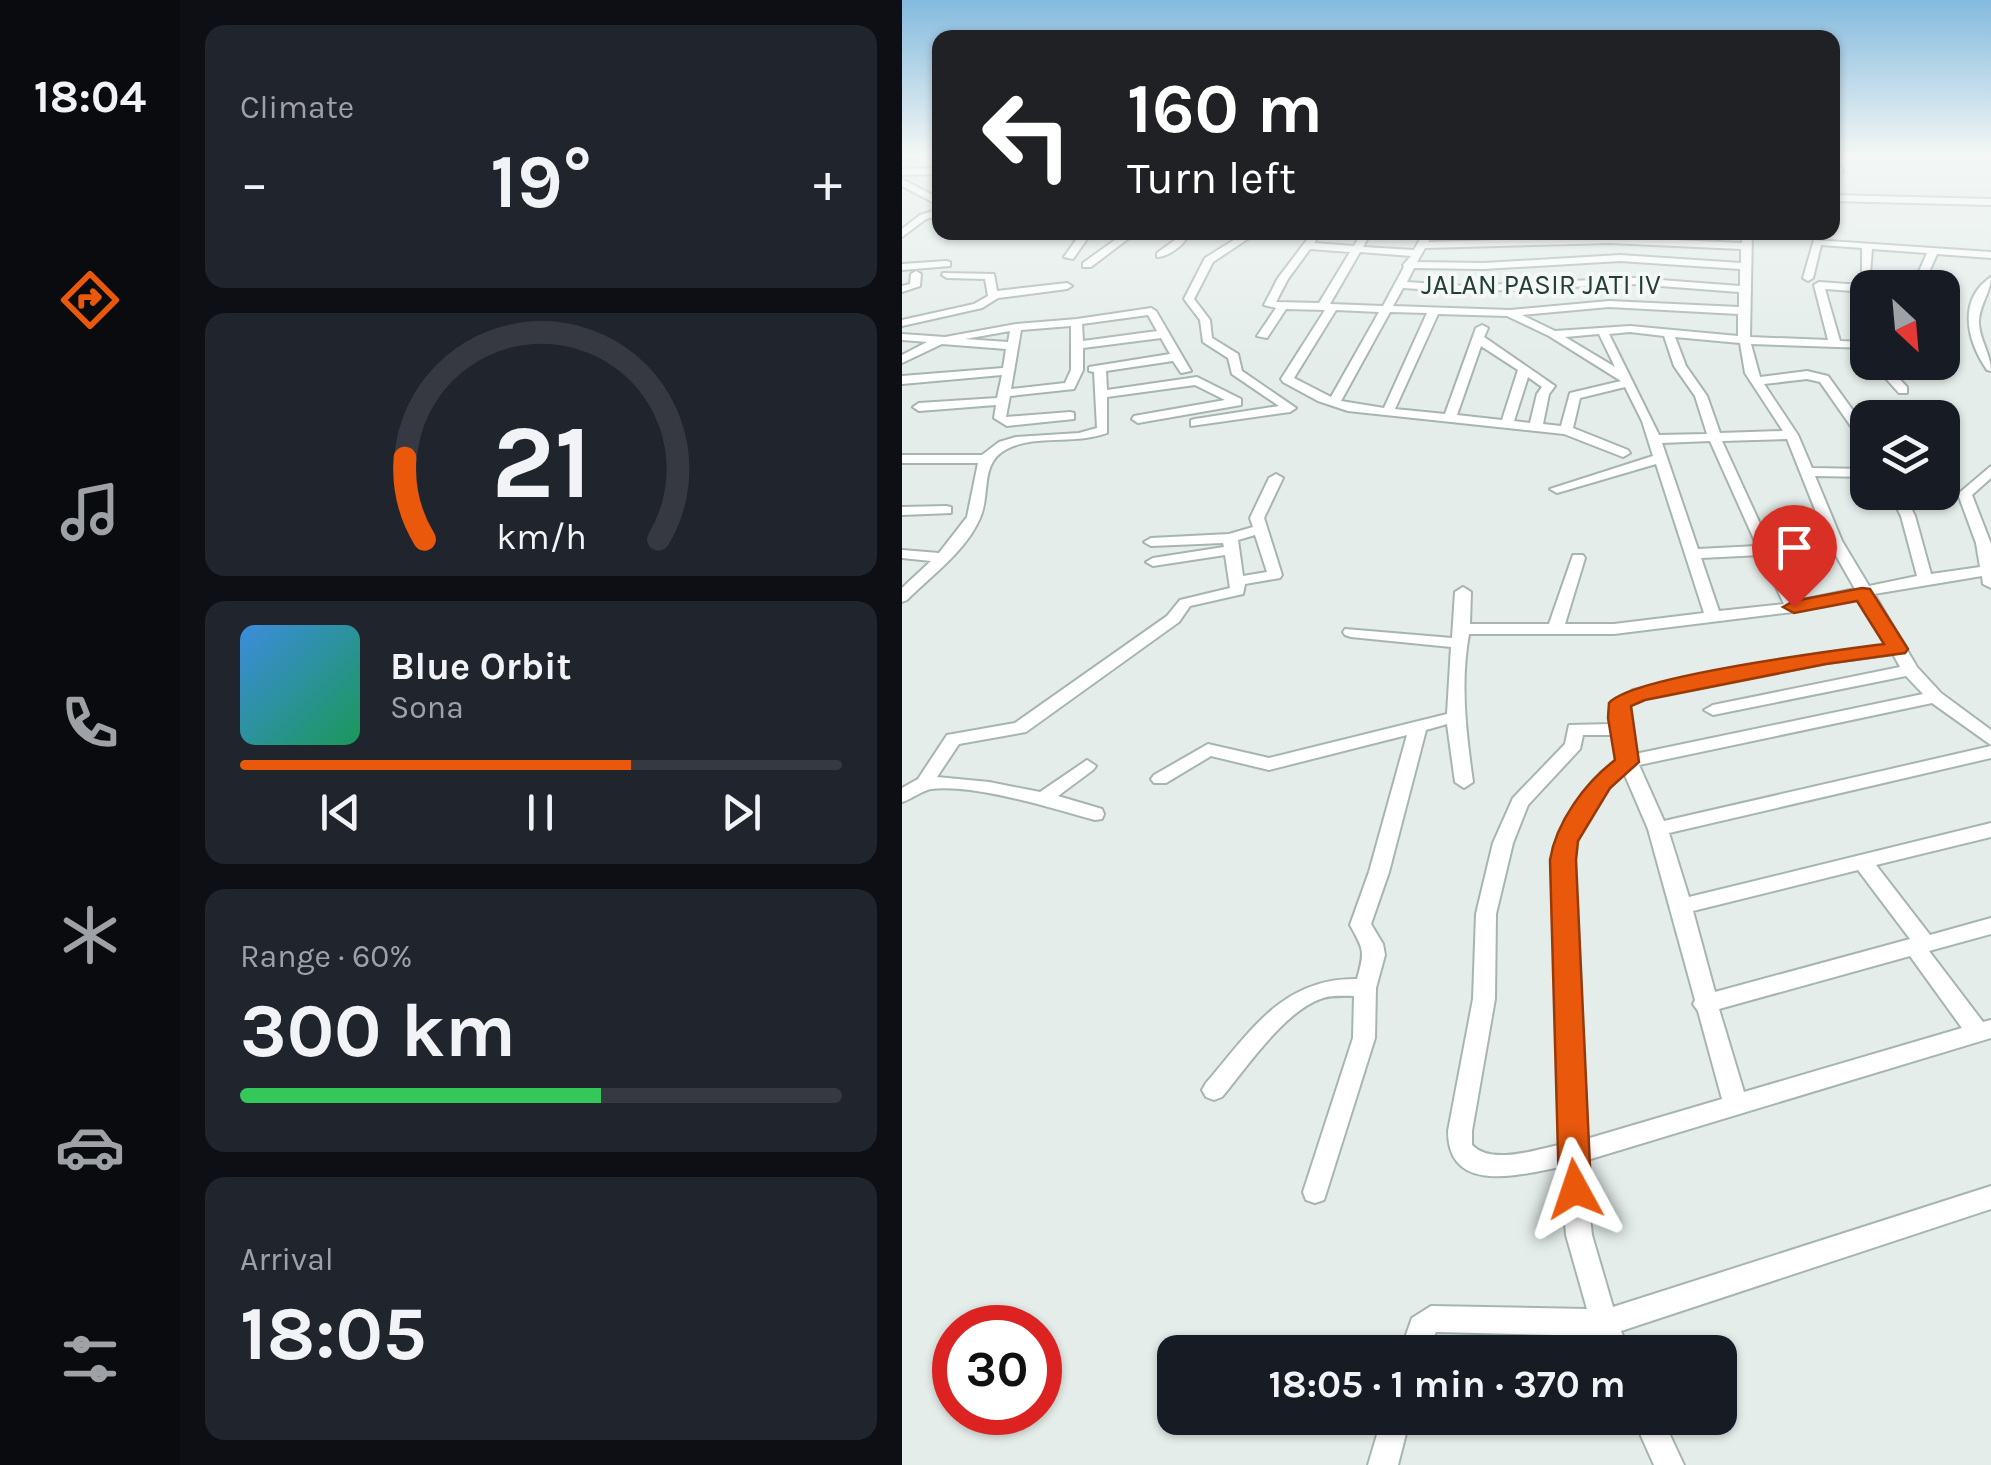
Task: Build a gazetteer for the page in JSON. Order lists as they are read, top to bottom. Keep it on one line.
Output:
{"streets":{"street":["JALAN PASIR JATI IV"]},"north":"bottom right","page":{"tabs":"18:04","tile":["Climate",["Range · 60%","300 km"],["Arrival","18:05"]],"turn":["160 m","Turn left"],"heat":["−","19°","+"],"song":["Blue Orbit","Sona"],"limit":"30","trip":"18:05 · 1 min · 370 m","gauge":["21","km/h"]}}
